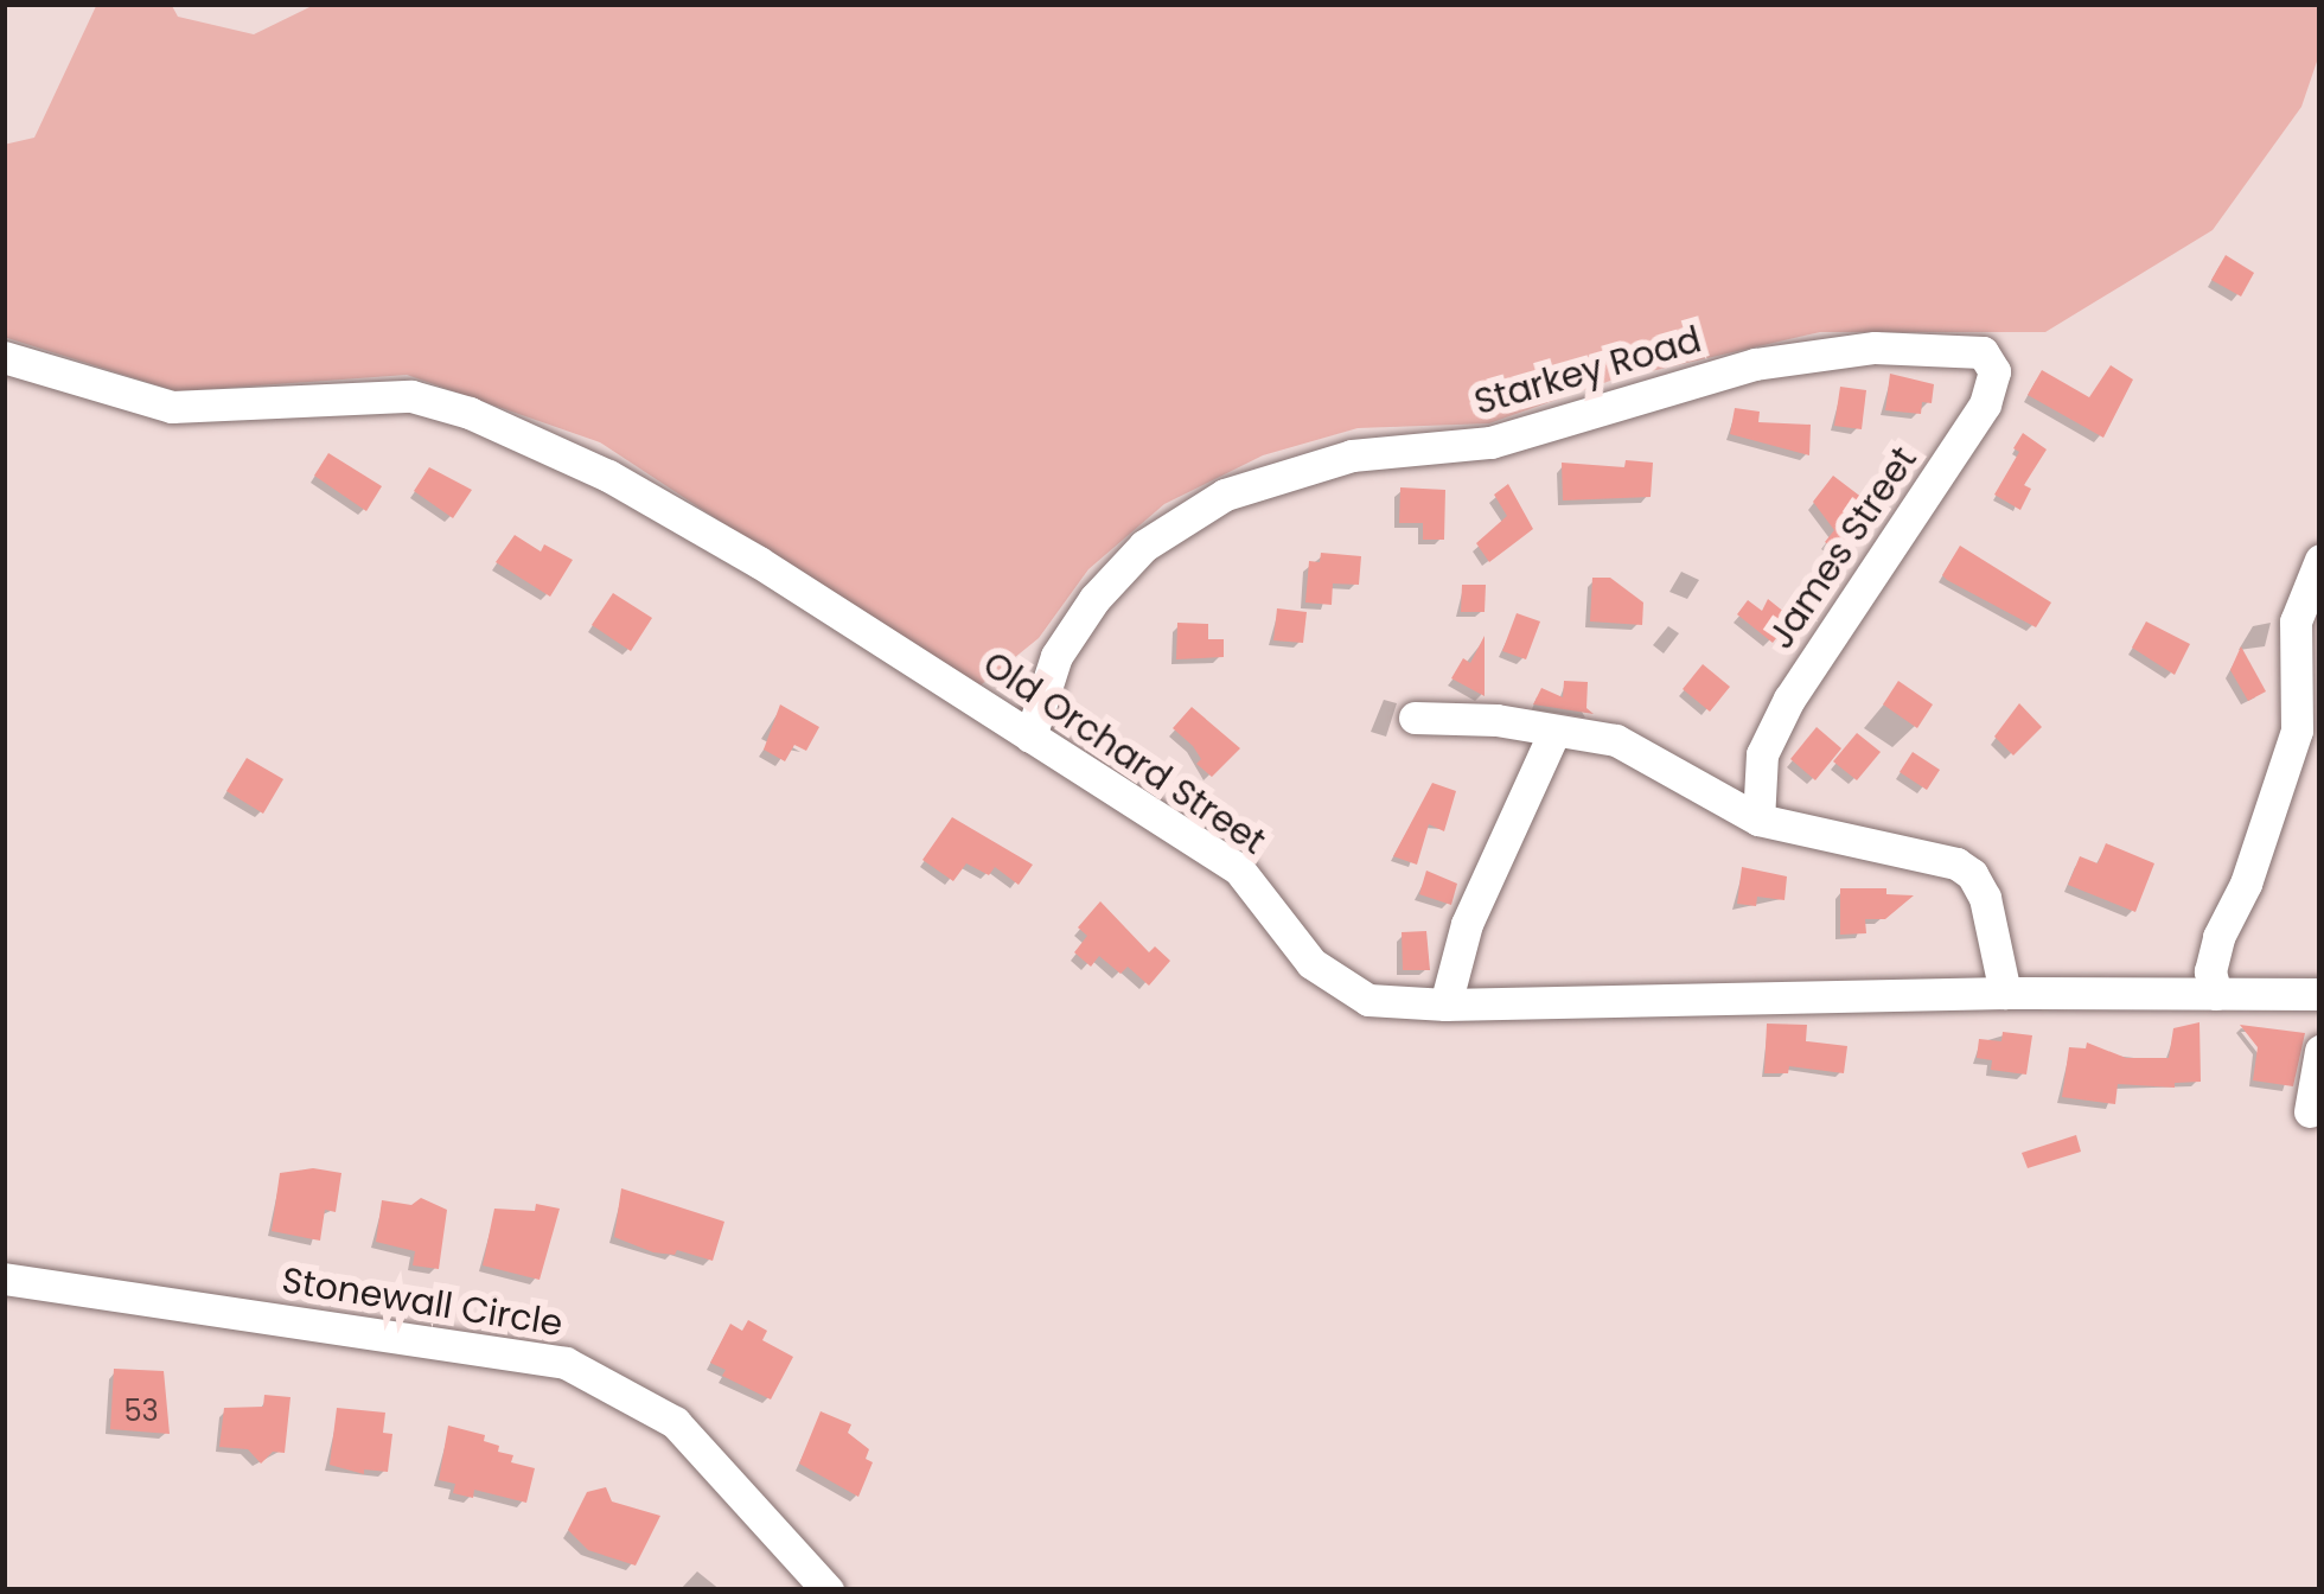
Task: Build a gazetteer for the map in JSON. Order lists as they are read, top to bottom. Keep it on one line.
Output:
{"streets":{"street":["Starkey Road","James Street","Old Orchard Street","Stonewall Circle"]},"crossings":[["Starkey Road","James Street"],["Starkey Road","Old Orchard Street"]],"house_numbers":["53"]}
